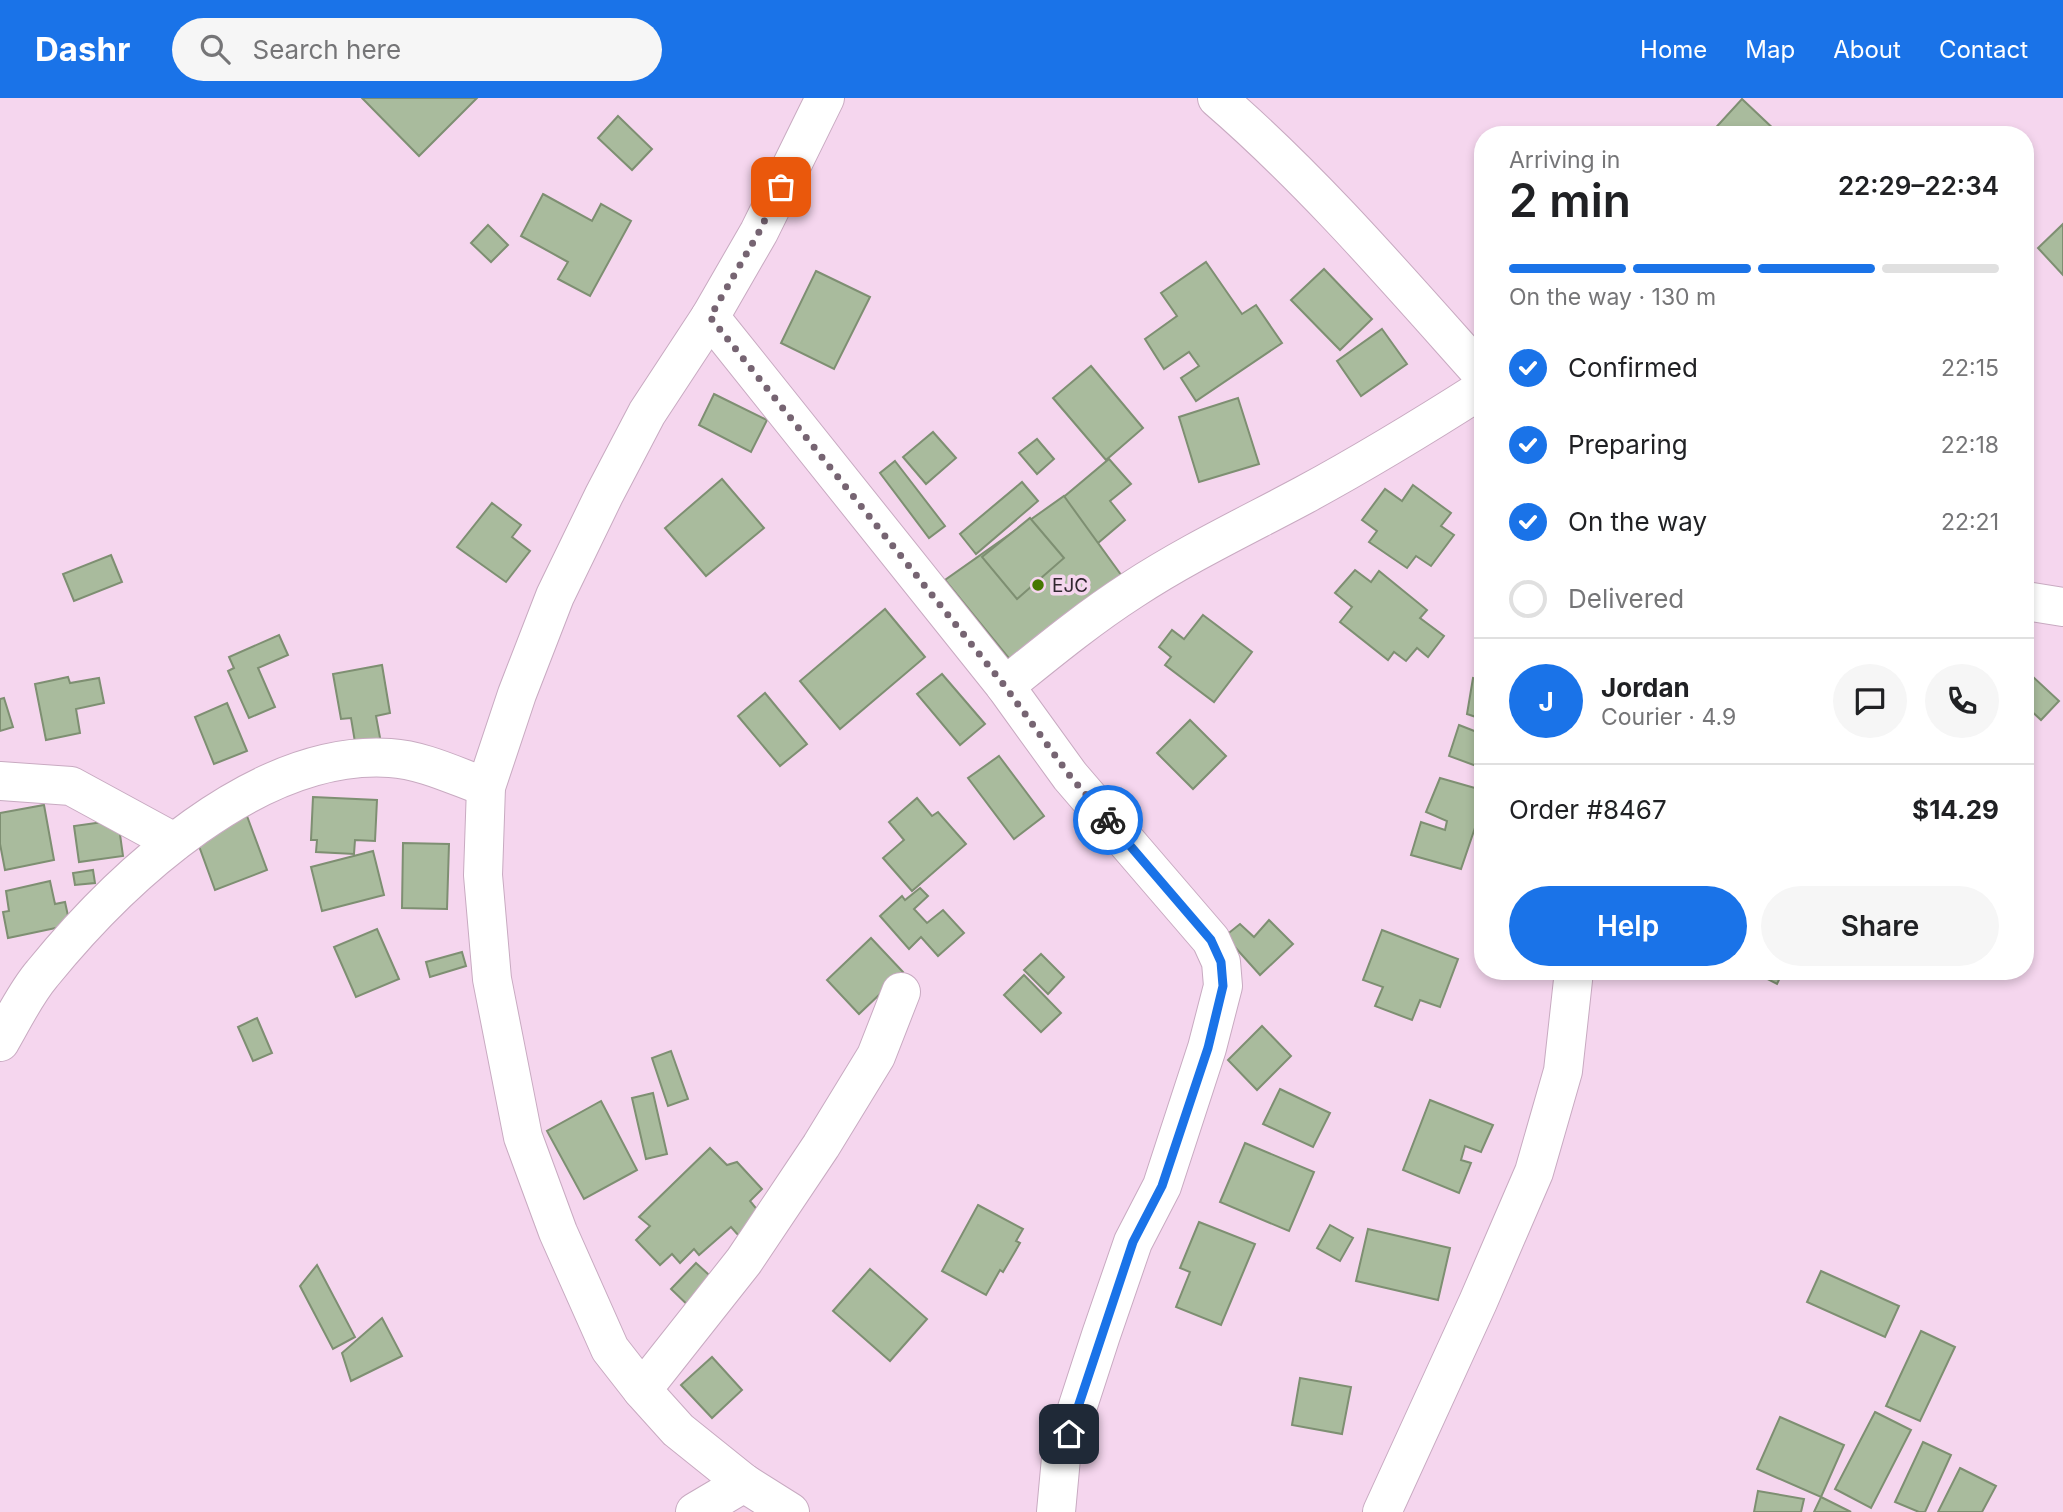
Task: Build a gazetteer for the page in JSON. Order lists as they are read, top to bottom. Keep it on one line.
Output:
{"places":["EJC"],"page":{"header":"Dashr","search":"Search here","nav":["Home","Map","About","Contact"],"heading":["2 min","Arriving in","22:29–22:34"],"panel":["Jordan","Courier · 4.9","Order #8467","$14.29"],"bar":"On the way · 130 m","list":[["Confirmed","22:15"],["Preparing","22:18"],["On the way","22:21"],"Delivered"],"round":"J","buttons":["Help","Share"]}}
